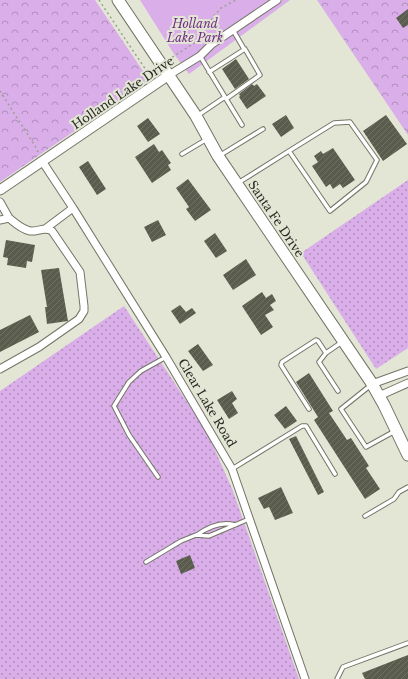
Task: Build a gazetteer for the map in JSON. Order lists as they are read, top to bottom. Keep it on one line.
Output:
{"streets":{"main road":["Santa Fe Drive"],"street":["Holland Lake Drive","Clear Lake Road"]},"crossings":[["Holland Lake Drive","Santa Fe Drive"],["Holland Lake Drive","Clear Lake Road"]],"parks":["Holland Lake Park"]}
